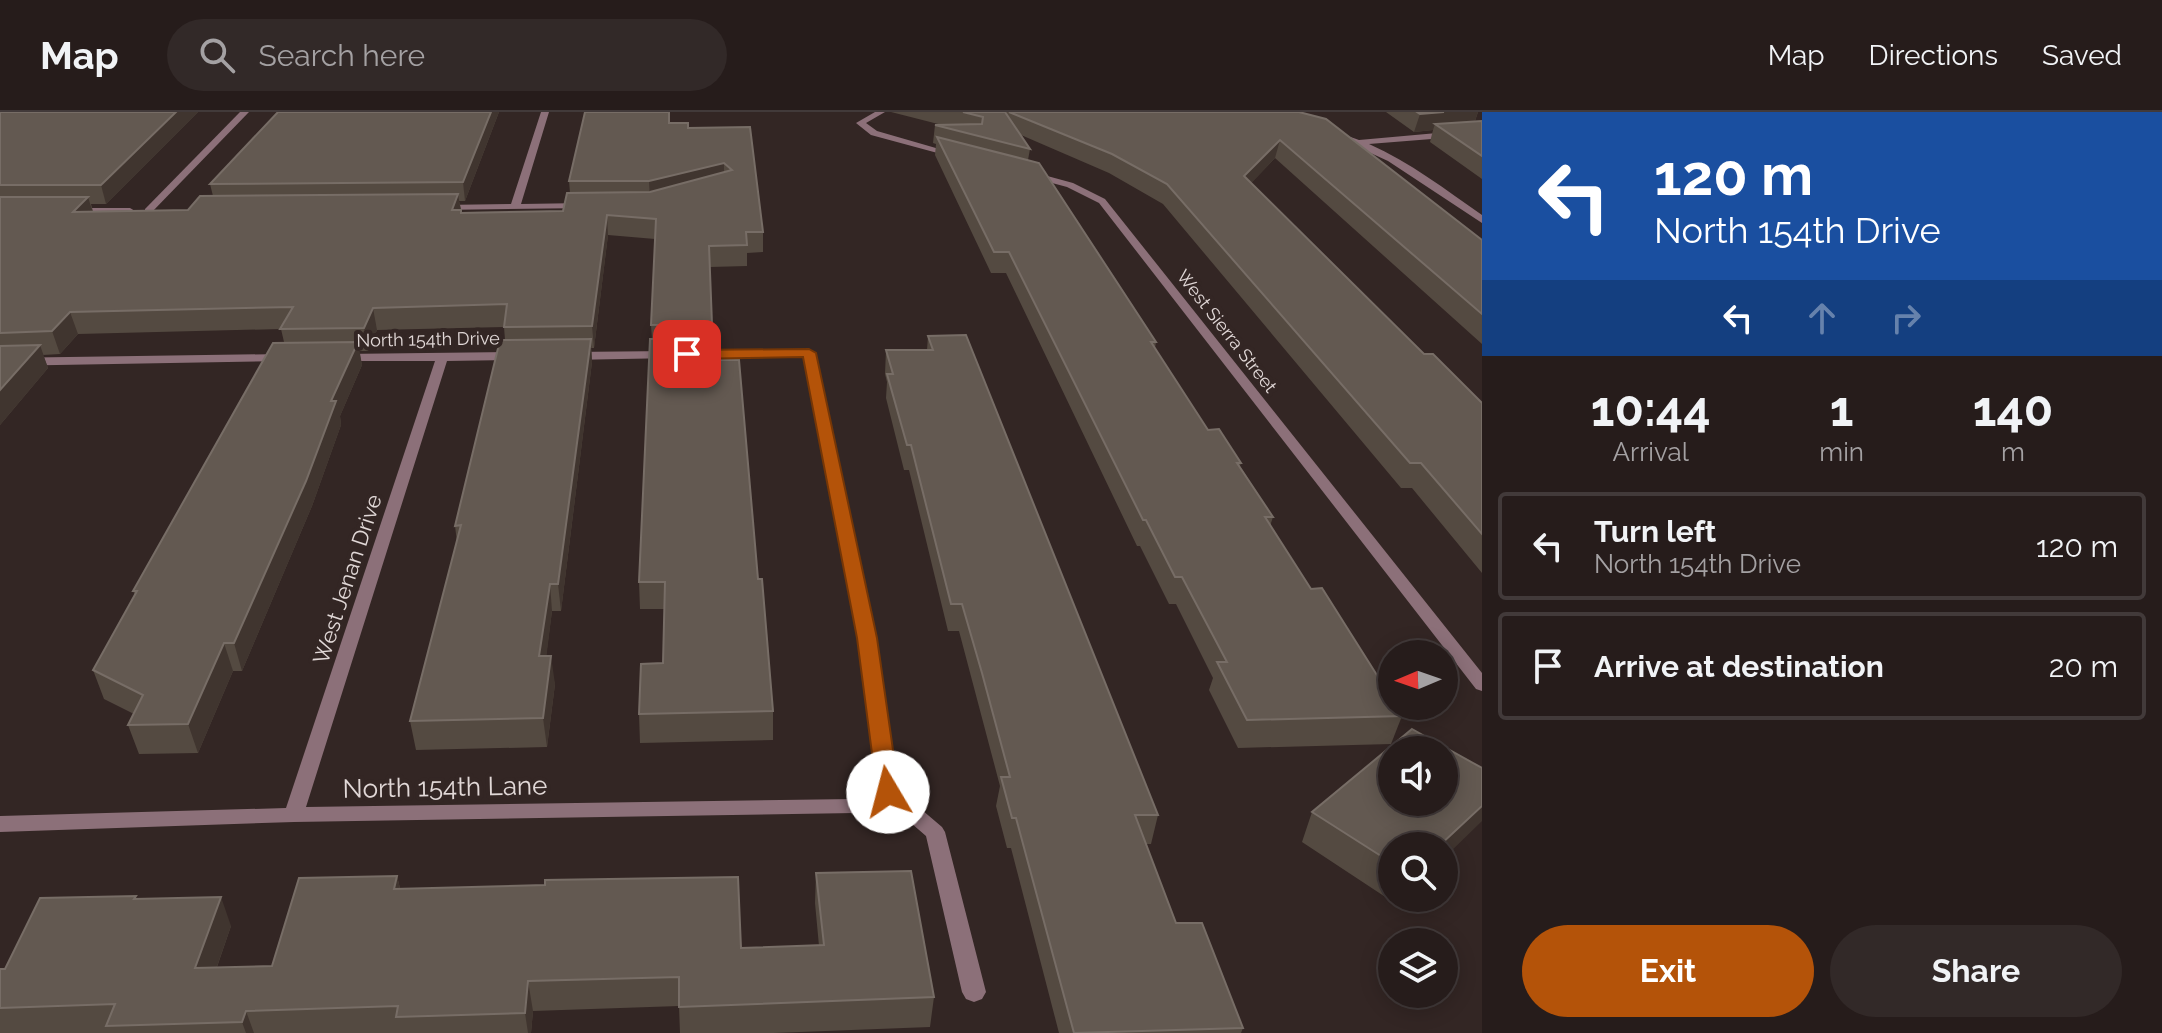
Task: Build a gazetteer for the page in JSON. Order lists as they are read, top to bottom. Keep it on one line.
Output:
{"streets":{"street":["West Sierra Street","North 154th Drive","West Jenan Drive","North 154th Lane"]},"crossings":[["North 154th Drive","West Jenan Drive"],["West Jenan Drive","North 154th Lane"]],"north":"left","page":{"header":"Map","search":"Search here","nav":["Map","Directions","Saved"],"turn":["120 m","North 154th Drive"],"eta":["10:44","Arrival","1","min","140","m"],"list":[{"name":"Turn left","note":"North 154th Drive","value":"120 m"},{"name":"Arrive at destination","value":"20 m"}],"buttons":["Exit","Share"]}}
